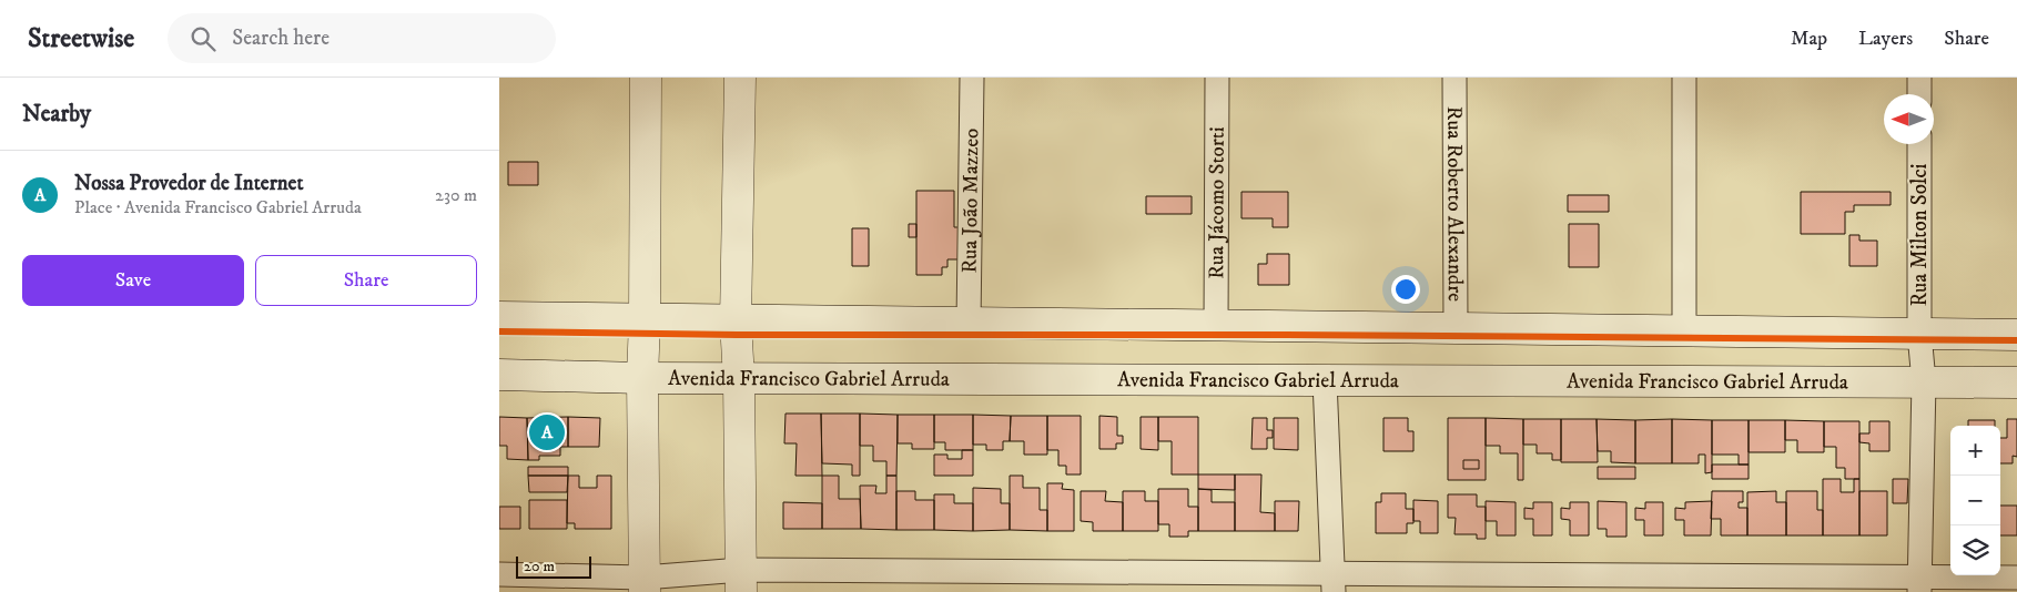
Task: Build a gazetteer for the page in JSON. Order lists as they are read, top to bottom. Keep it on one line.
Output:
{"streets":{"main road":["Avenida Francisco Gabriel Arruda"],"street":["Rua João Mazzeo","Rua Jácomo Storti","Rua Roberto Alexandre","Rua Milton Solci"]},"crossings":[["Rua Milton Solci","Avenida Francisco Gabriel Arruda"]],"scale_bar":"20 m","north":"left","page":{"header":"Streetwise","search":"Search here","nav":["Map","Layers","Share"],"heading":"Nearby","list":[{"mark":"A","name":"Nossa Provedor de Internet","note":"Place · Avenida Francisco Gabriel Arruda","value":"230 m"}],"buttons":["Save","Share"],"pins":"A","map_buttons":["+","−"],"scale":"20 m"}}
